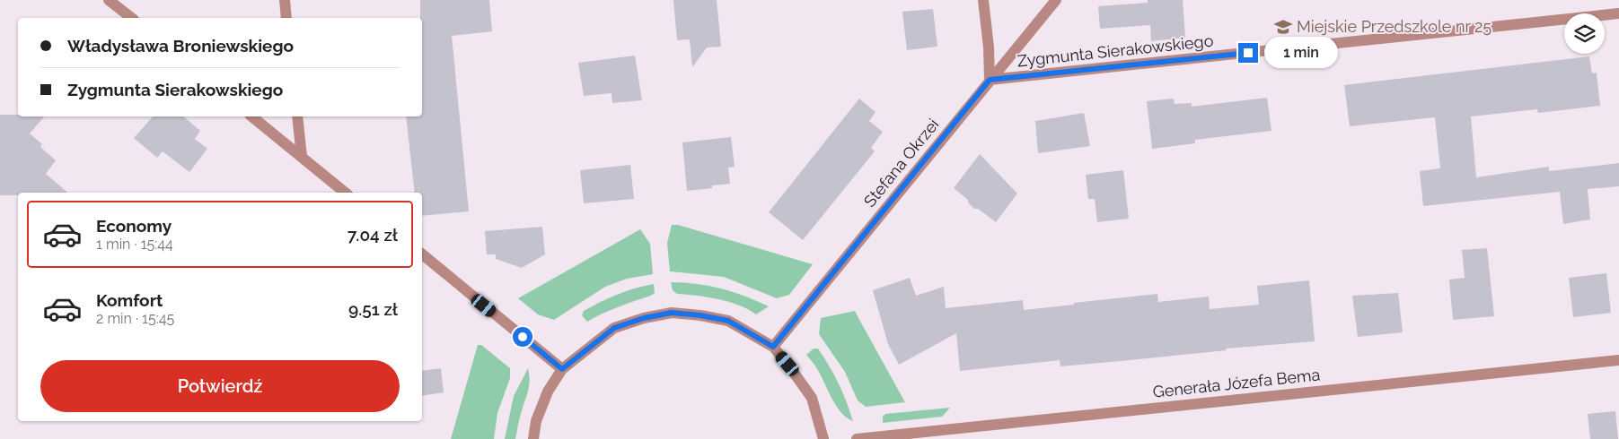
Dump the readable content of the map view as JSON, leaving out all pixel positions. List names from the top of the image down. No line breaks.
{"streets":{"street":["Zygmunta Sierakowskiego","Stefana Okrzei","Generała Józefa Bema"]},"crossings":[["Zygmunta Sierakowskiego","Stefana Okrzei"]],"places":{"school or university":["Miejskie Przedszkole nr 25"]},"page":{"banner":["Władysława Broniewskiego","Zygmunta Sierakowskiego"],"bubble":"1 min","list":[{"name":"Economy","note":"1 min · 15:44","value":"7.04 zł"},{"name":"Komfort","note":"2 min · 15:45","value":"9.51 zł"}],"buttons":"Potwierdź"}}
